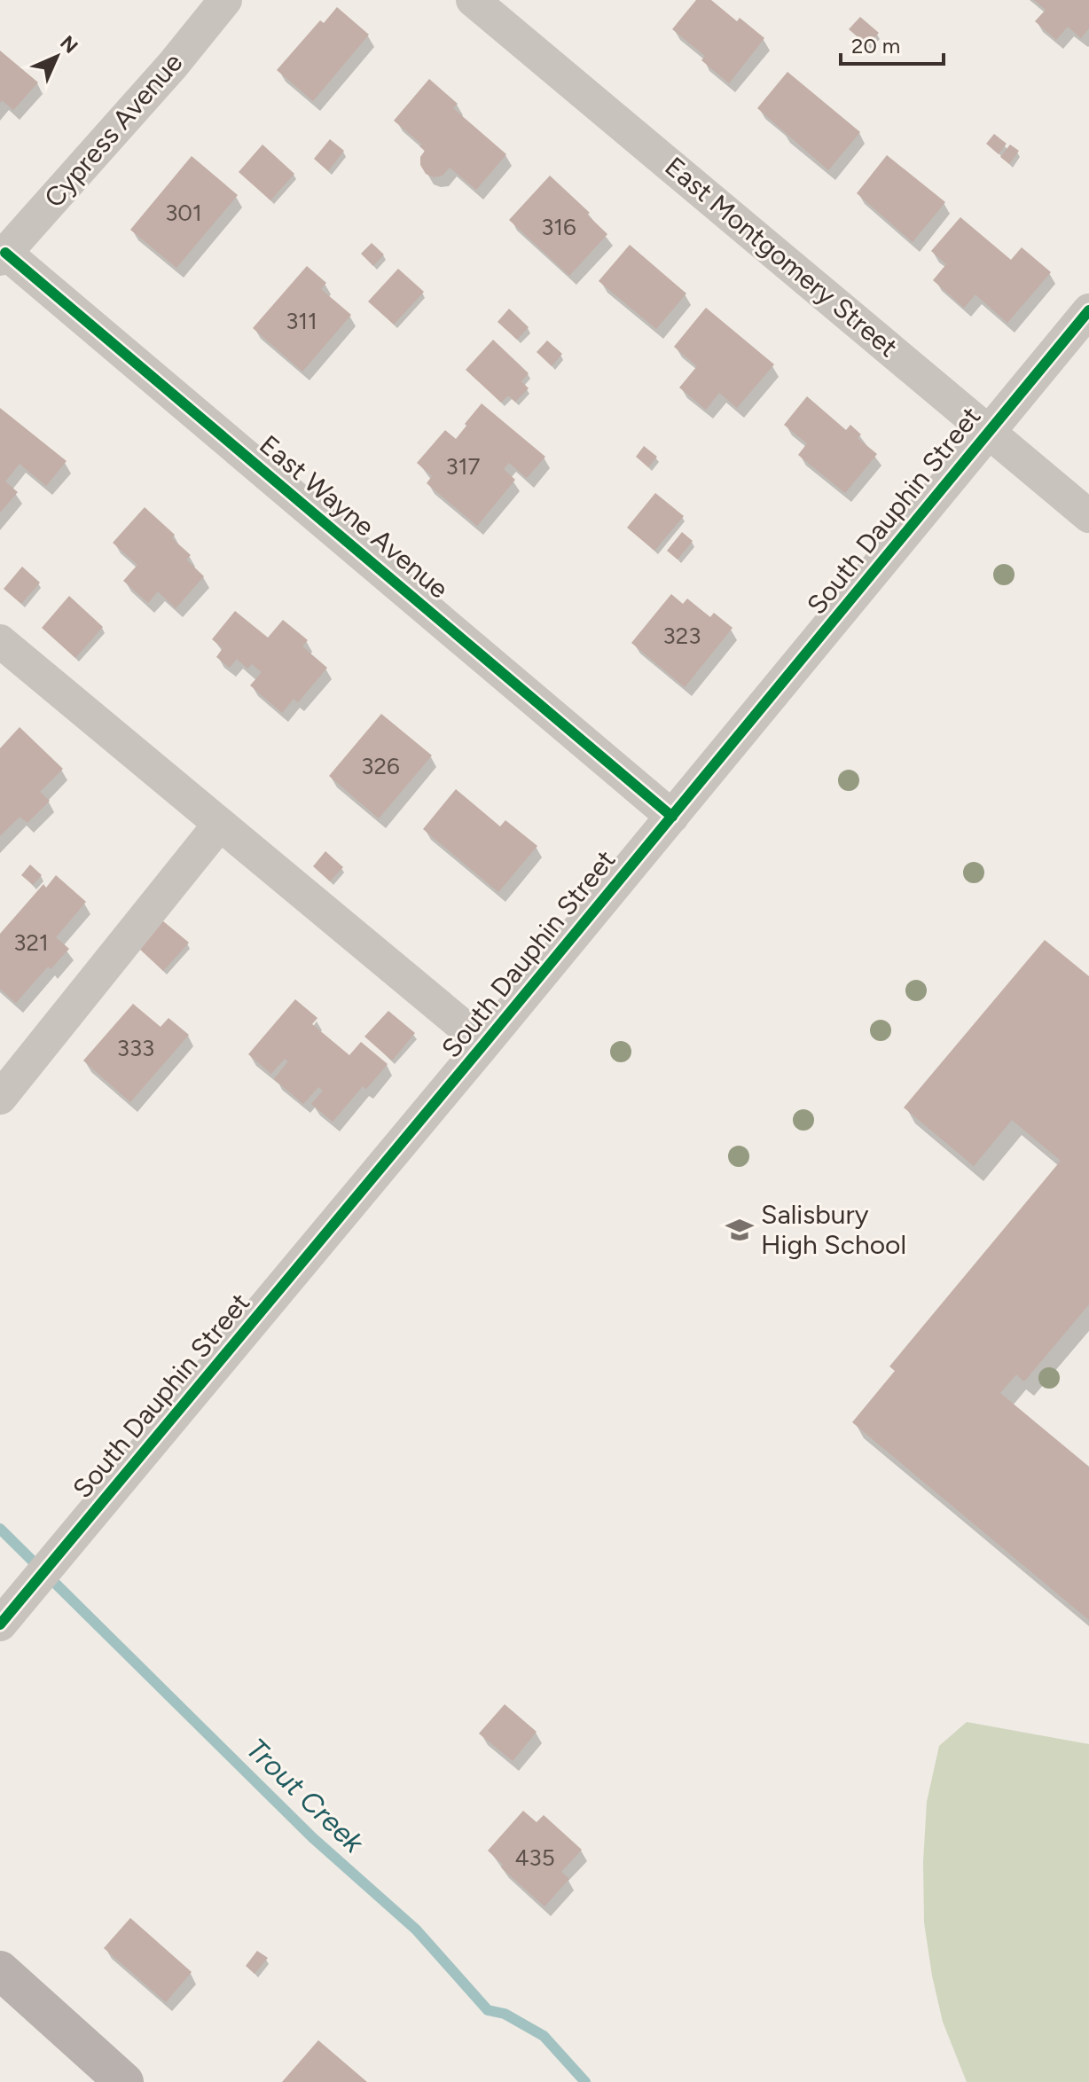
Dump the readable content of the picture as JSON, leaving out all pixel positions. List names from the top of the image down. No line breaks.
{"streets":{"street":["Cypress Avenue","East Montgomery Street","South Dauphin Street","East Wayne Avenue"]},"crossings":[["Cypress Avenue","East Wayne Avenue"],["East Montgomery Street","South Dauphin Street"],["South Dauphin Street","East Wayne Avenue"]],"water":["Trout Creek"],"places":{"school or university":["Salisbury High School"]},"house_numbers":["301","316","311","317","323","326","321","333","435"],"scale_bar":"20 m","north":"top right"}
